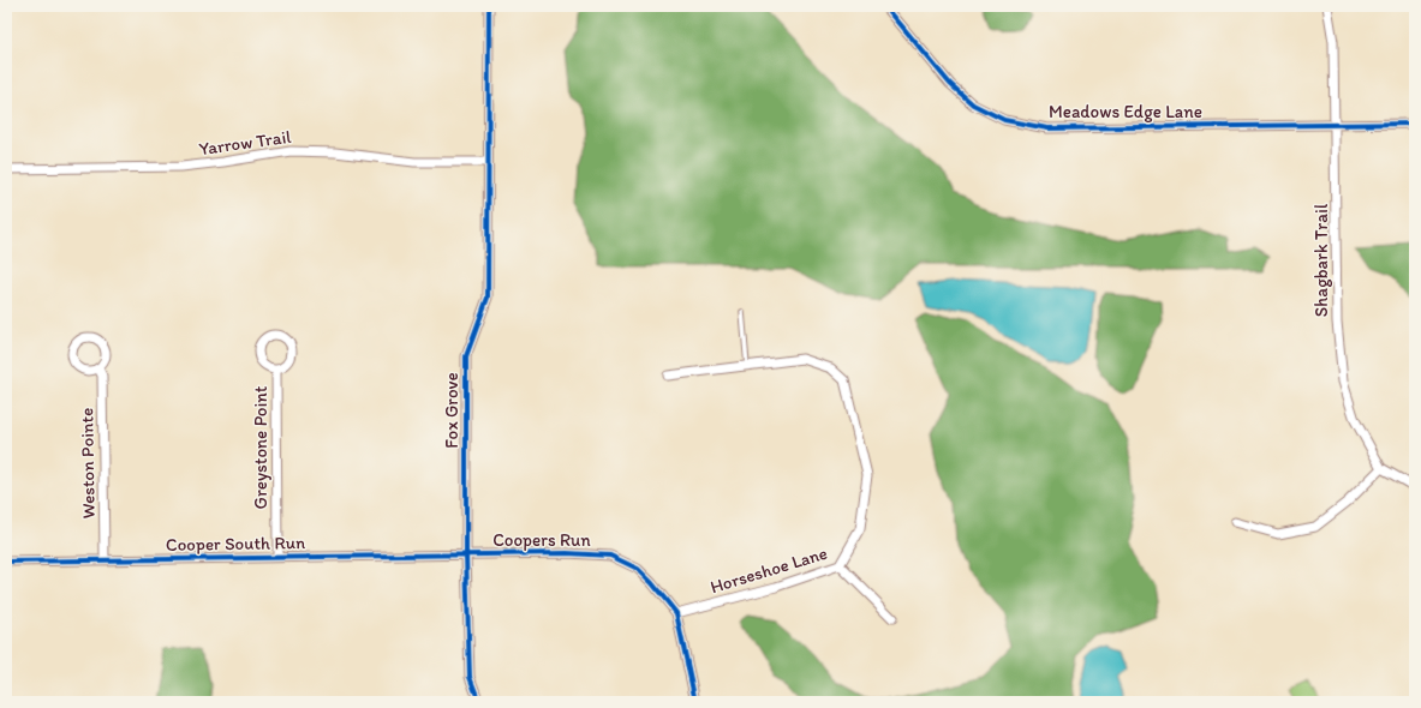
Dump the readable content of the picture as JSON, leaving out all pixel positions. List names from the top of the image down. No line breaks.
{"streets":{"street":["Meadows Edge Lane","Yarrow Trail","Shagbark Trail","Fox Grove","Greystone Point","Weston Pointe","Coopers Run","Cooper South Run","Horseshoe Lane"]},"crossings":[["Meadows Edge Lane","Shagbark Trail"],["Yarrow Trail","Fox Grove"],["Fox Grove","Coopers Run"],["Fox Grove","Cooper South Run"],["Greystone Point","Cooper South Run"],["Weston Pointe","Cooper South Run"],["Coopers Run","Cooper South Run"],["Coopers Run","Horseshoe Lane"]]}
